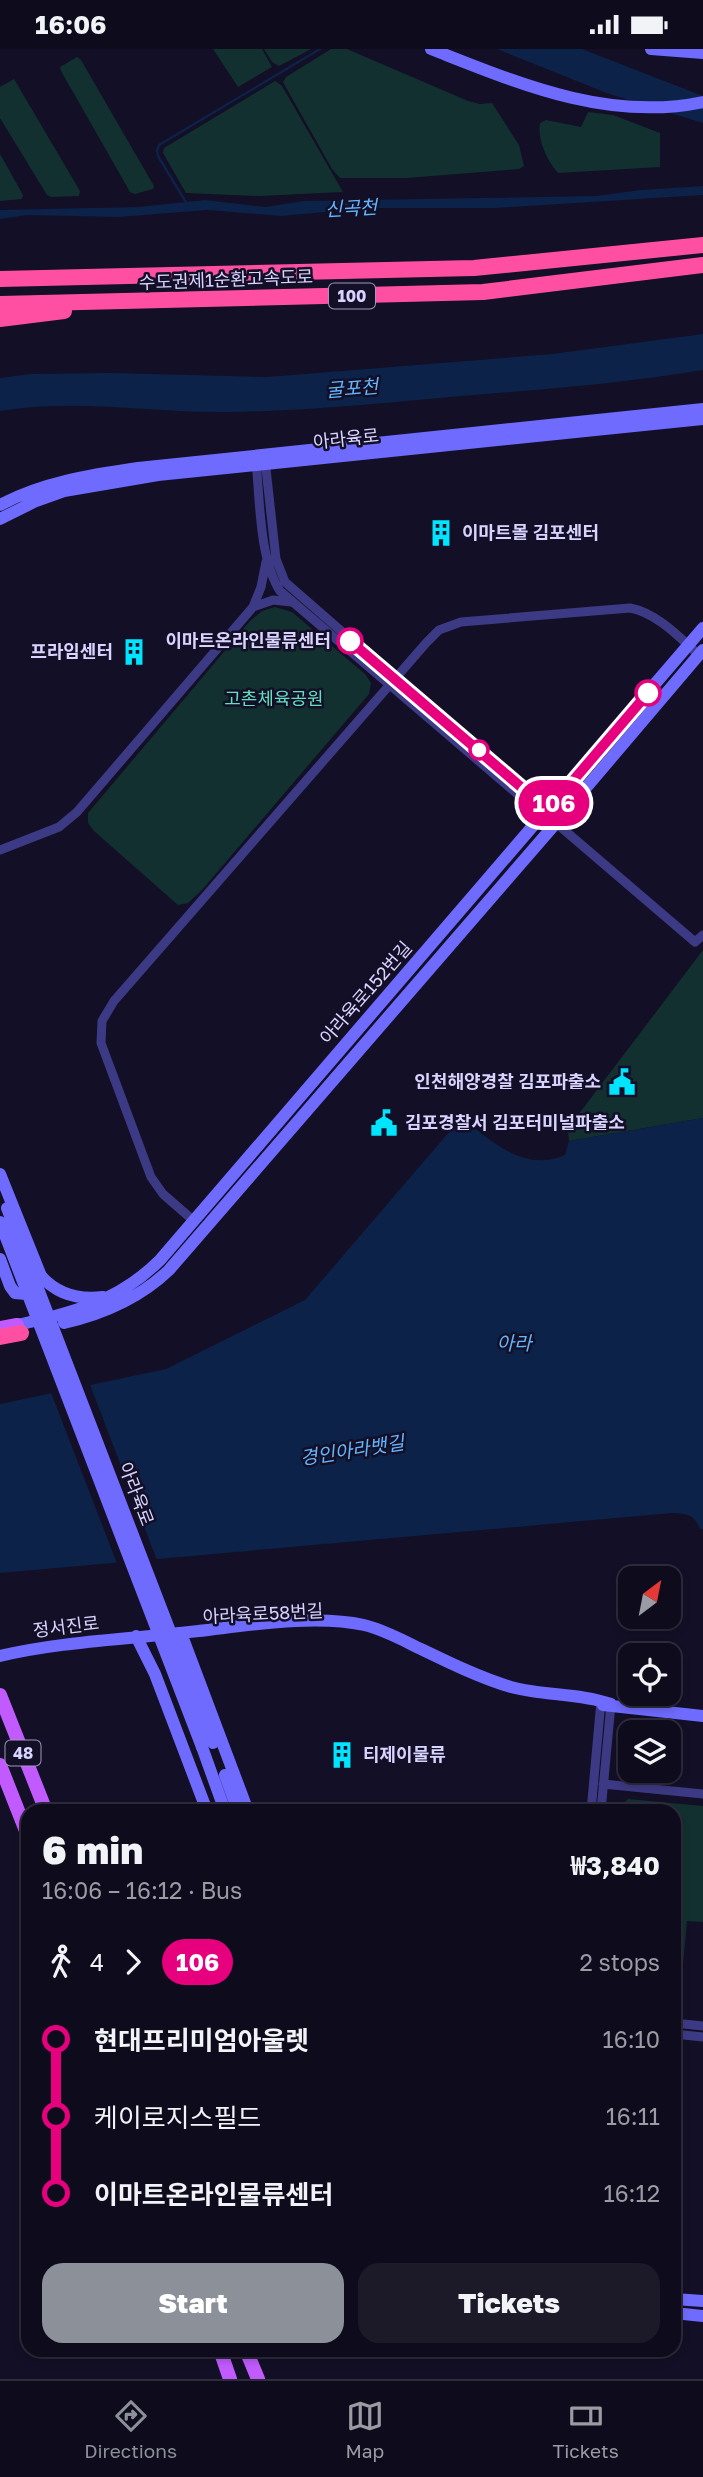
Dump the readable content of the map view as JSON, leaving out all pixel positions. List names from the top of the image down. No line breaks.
{"streets":{"highway":["수도권제1순환고속도로","100"],"main road":["48"],"street":["아라육로","아라육로152번길","아라육로58번길","정서진로"]},"crossings":[["아라육로58번길","정서진로"]],"water":["신곡천","굴포천","아라","경인아라뱃길"],"parks":["고촌체육공원"],"places":{"building":["이마트몰 김포센터","프라임센터","티제이물류"],"other":["이마트온라인물류센터"],"public building":["인천해양경찰 김포파출소","김포경찰서 김포터미널파출소"]},"lines":["bus line 106"],"north":"top right","page":{"status":"16:06","on_map":"106","heading":["6 min","16:06 – 16:12 · Bus","₩3,840"],"legs":["4","106","2 stops"],"list":[{"name":"현대프리미엄아울렛","value":"16:10"},{"name":"케이로지스필드","value":"16:11"},{"name":"이마트온라인물류센터","value":"16:12"}],"buttons":["Start","Tickets"],"tabs":["Directions","Map","Tickets"]}}
